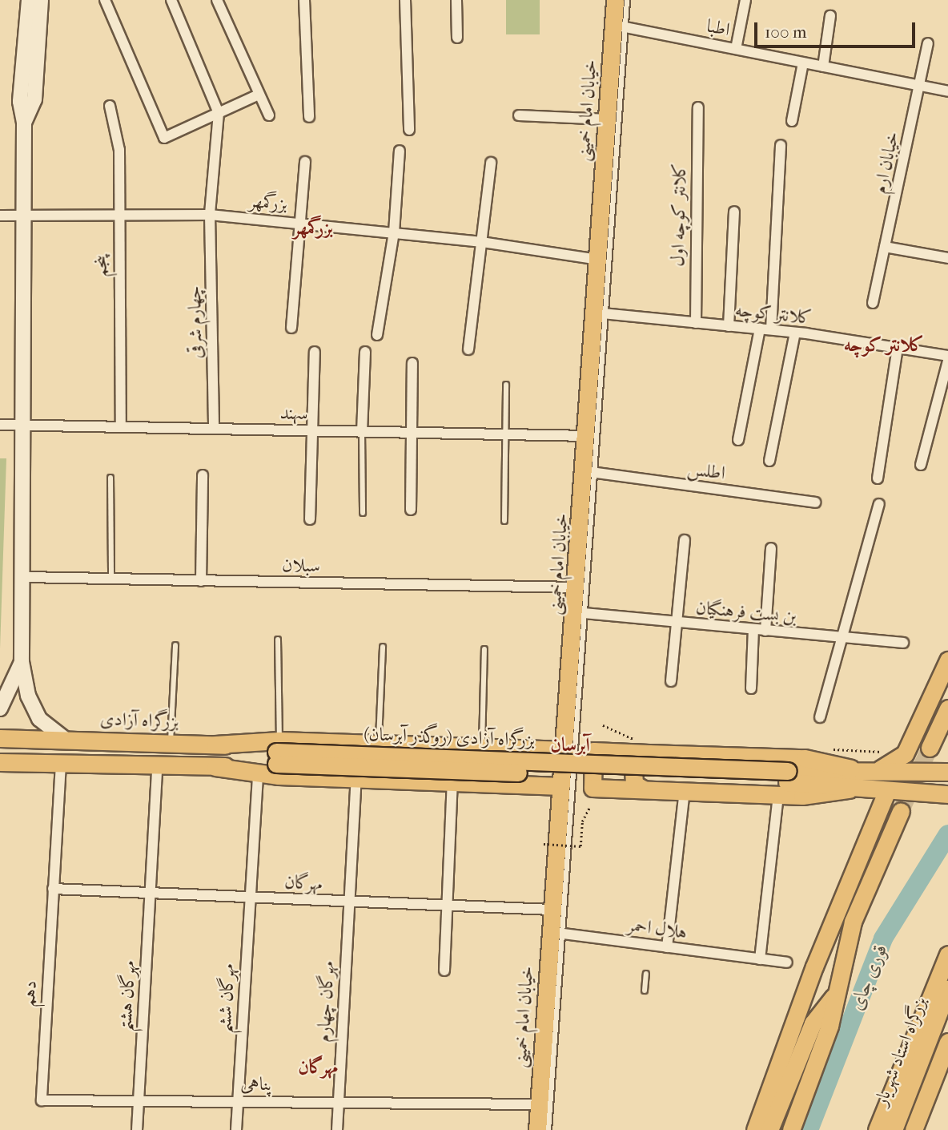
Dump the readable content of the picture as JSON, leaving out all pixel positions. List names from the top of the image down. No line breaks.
{"streets":{"main road":["خیابان امام خمینی","بزرگراه آزادی","بزرگراه آزادی (روگذر آبرسان)","بزرگراه استاد شهریار"],"street":["اطبا","خیابان ارم","بزرگمهر","کلانتر کوچه اول","پنجم","کلانتر کوچه","چهارم شرقی","سهند","اطلس","سبلان","بن بست فرهنگیان","مهرگان","هلال احمر","دهم","مهرگان هشتم","مهرگان ششم","مهرگان چهارم","پناهی"]},"crossings":[["اطبا","خیابان امام خمینی"],["اطبا","خیابان ارم"],["خیابان امام خمینی","بزرگمهر"],["خیابان امام خمینی","کلانتر کوچه"],["خیابان امام خمینی","سهند"],["خیابان امام خمینی","اطلس"],["خیابان امام خمینی","سبلان"],["خیابان امام خمینی","بن بست فرهنگیان"],["خیابان امام خمینی","مهرگان"],["خیابان امام خمینی","هلال احمر"],["خیابان امام خمینی","پناهی"],["بزرگمهر","پنجم"],["بزرگمهر","چهارم شرقی"],["کلانتر کوچه اول","کلانتر کوچه"],["پنجم","سهند"],["چهارم شرقی","سهند"],["بزرگراه آزادی","بزرگراه آزادی (روگذر آبرسان)"],["مهرگان","دهم"],["مهرگان","مهرگان هشتم"],["مهرگان","مهرگان ششم"],["مهرگان","مهرگان چهارم"],["دهم","پناهی"],["مهرگان هشتم","پناهی"],["مهرگان ششم","پناهی"],["مهرگان چهارم","پناهی"]],"districts":["بزرگمهر","کلانتر کوچه","آبرسان","مهرگان"],"water":["قوری چای"],"scale_bar":"100 m"}
